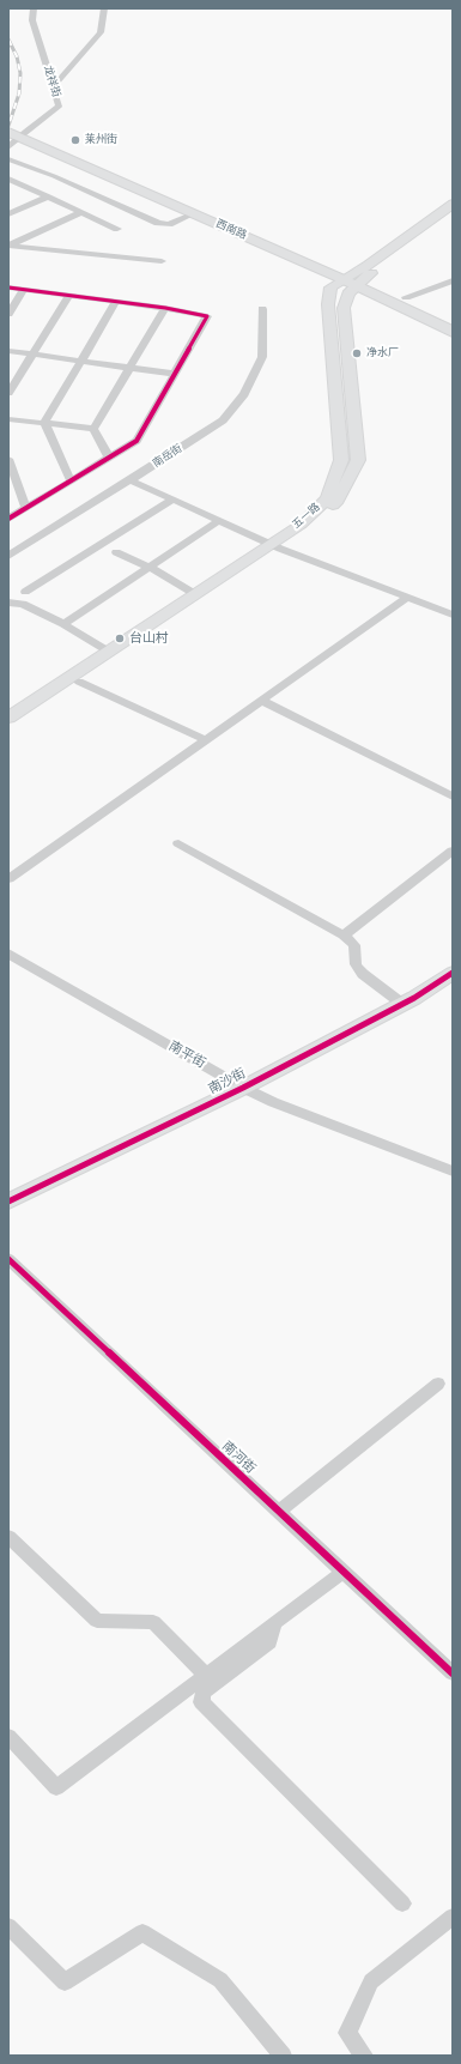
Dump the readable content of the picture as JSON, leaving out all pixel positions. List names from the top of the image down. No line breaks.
{"streets":{"main road":["西南路","五一路","南沙街"],"street":["龙祥街","南岳街","南平街","南河街"]},"crossings":[["龙祥街","西南路"],["西南路","五一路"],["南平街","南沙街"]],"places":["莱州街","净水厂","台山村"]}
